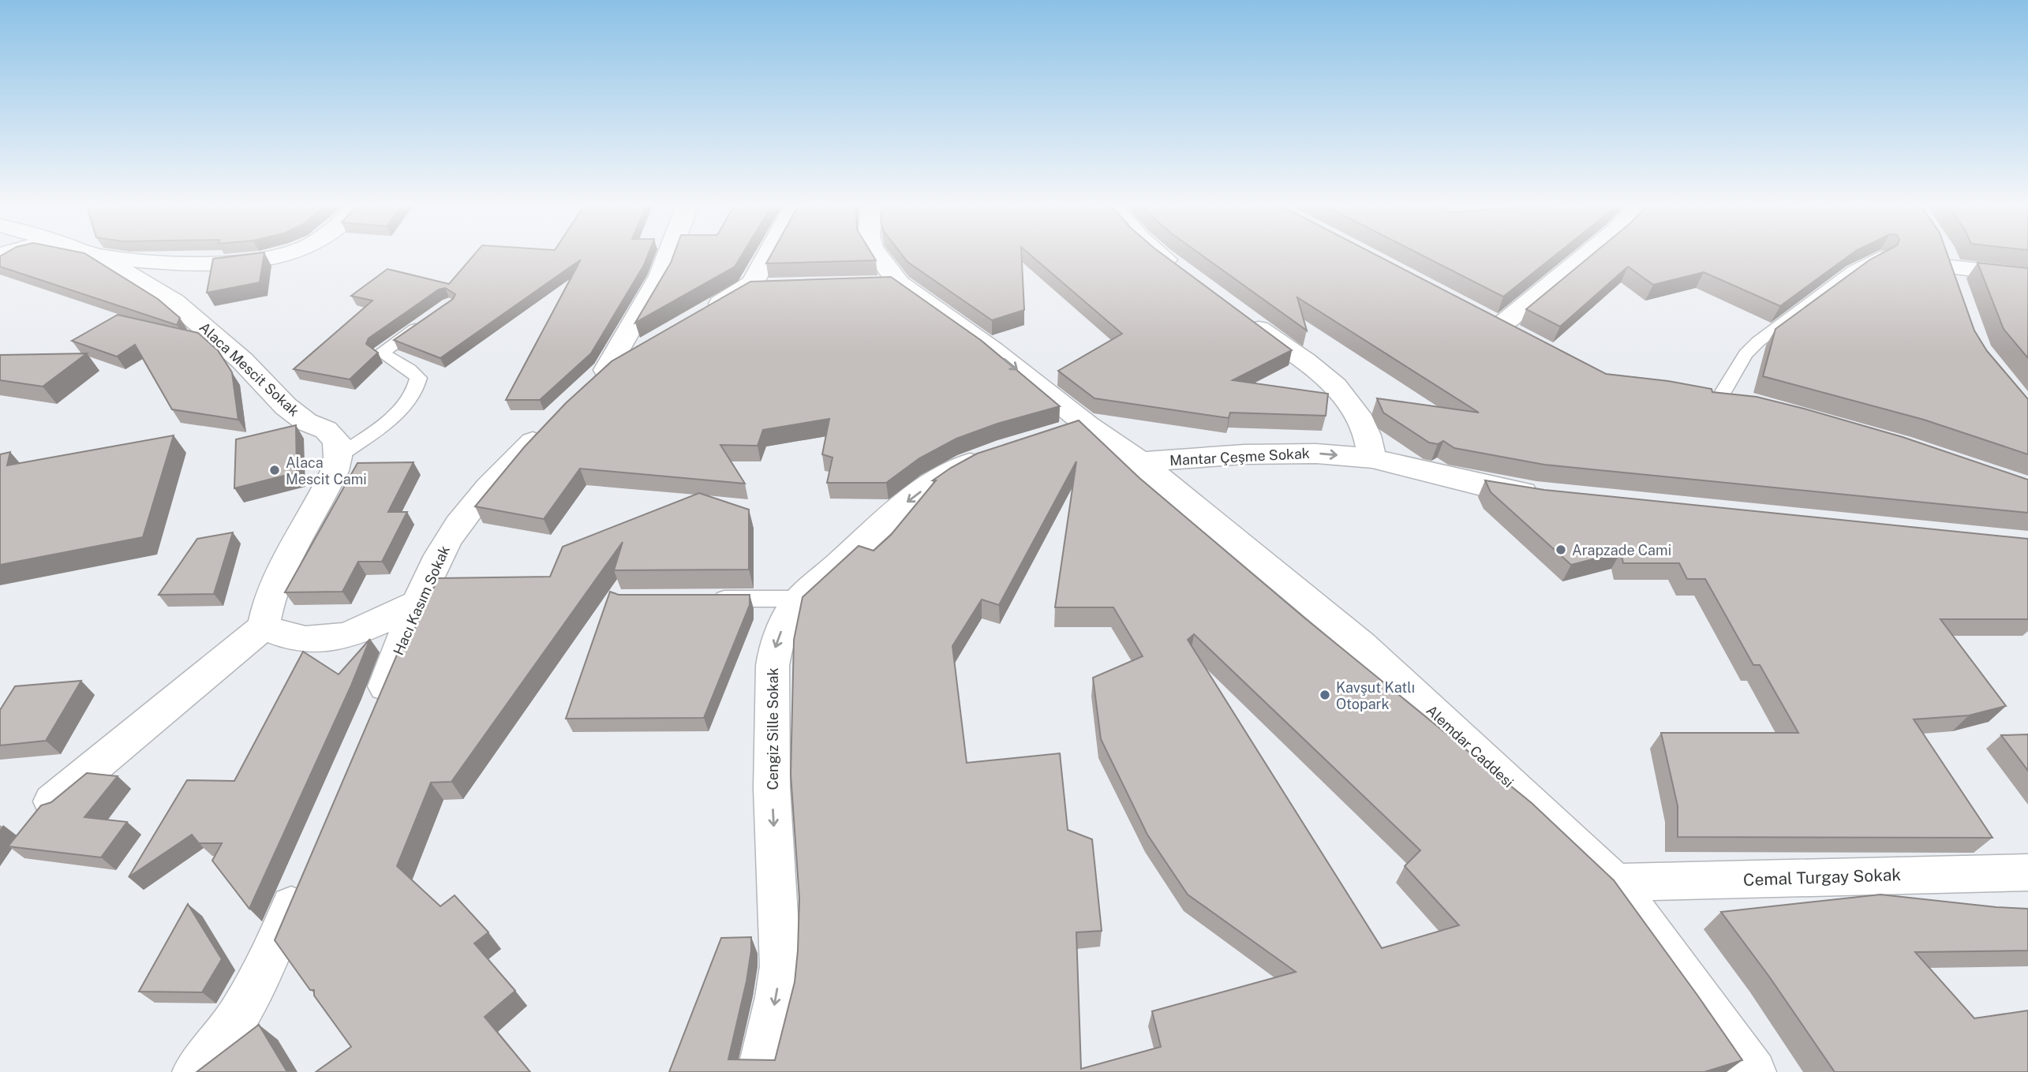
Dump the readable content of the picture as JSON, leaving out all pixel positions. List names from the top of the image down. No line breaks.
{"streets":{"street":["Alaca Mescit Sokak","Mantar Çeşme Sokak","Hacı Kasım Sokak","Cengiz Sille Sokak","Alemdar Caddesi","Cemal Turgay Sokak"]},"crossings":[["Mantar Çeşme Sokak","Alemdar Caddesi"],["Alemdar Caddesi","Cemal Turgay Sokak"]],"one_way":["Mantar Çeşme Sokak","Cengiz Sille Sokak"],"places":["Alaca Mescit Cami","Arapzade Cami","Kavşut Katlı Otopark"]}
